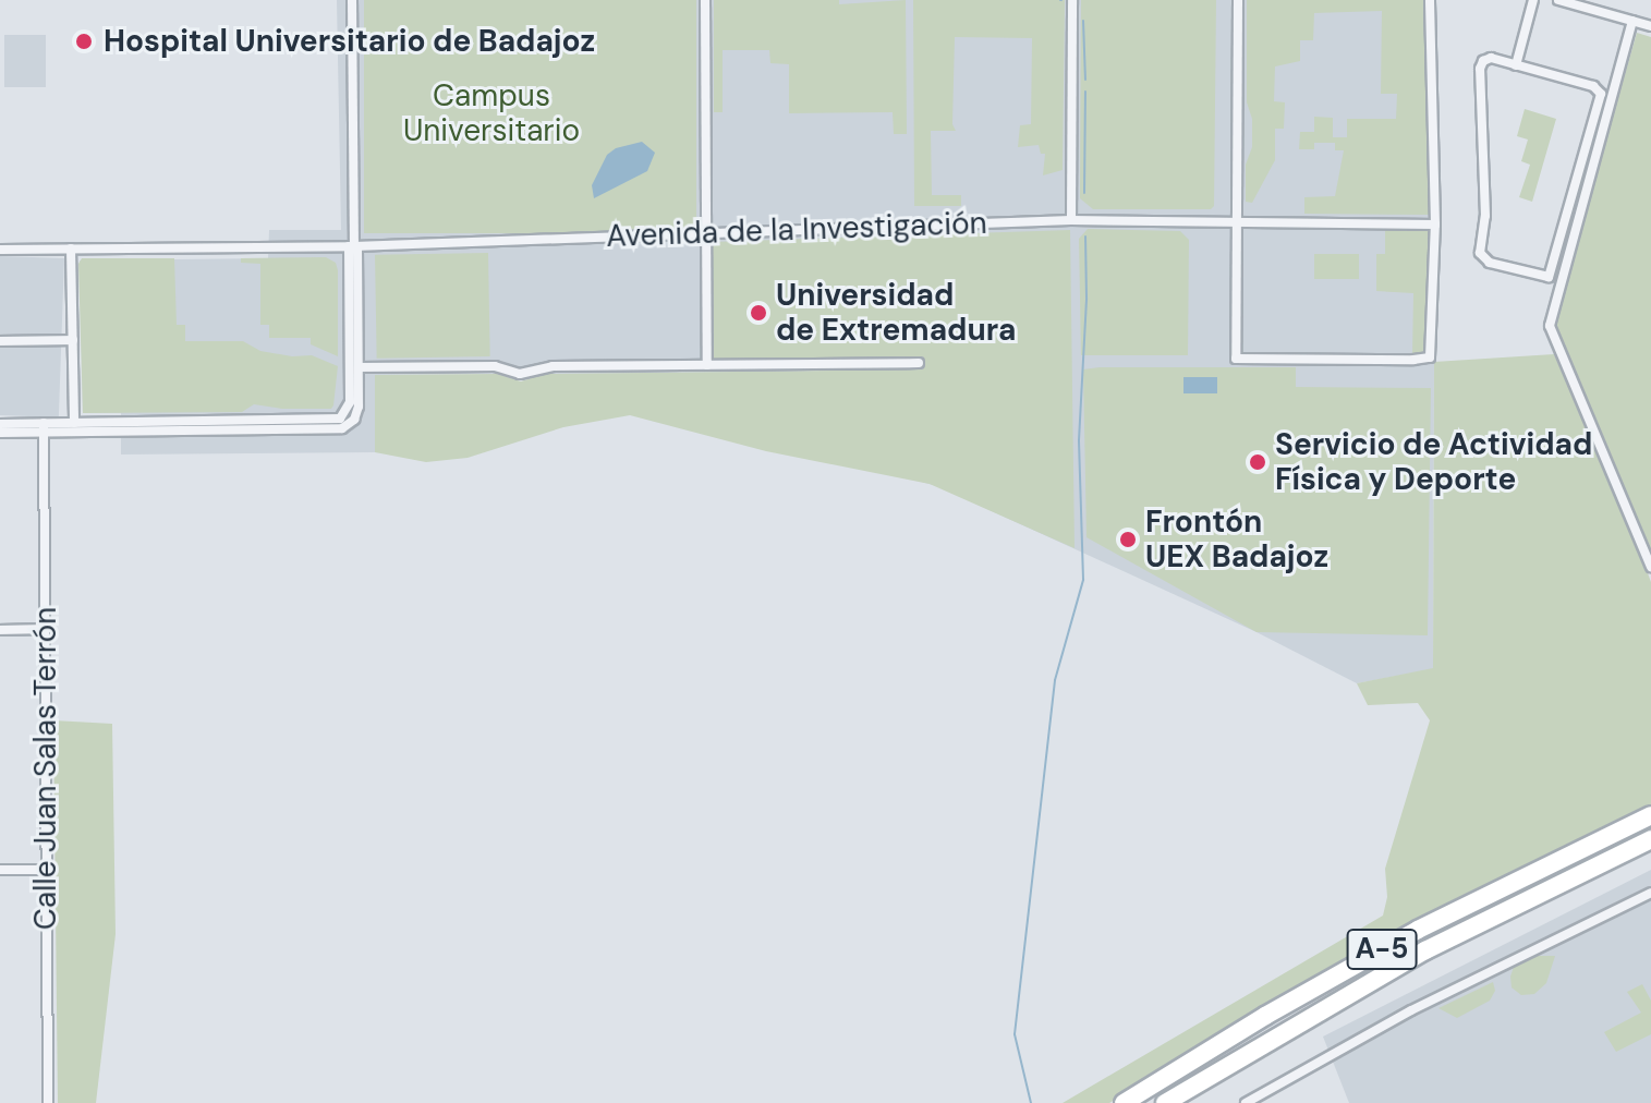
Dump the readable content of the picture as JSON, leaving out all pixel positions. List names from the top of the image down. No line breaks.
{"streets":{"highway":["A-5"],"street":["Avenida de la Investigación","Calle Juan Salas Terrón"]},"parks":["Campus Universitario"],"places":["Hospital Universitario de Badajoz","Universidad de Extremadura","Servicio de Actividad Física y Deporte","Frontón UEX Badajoz"]}
